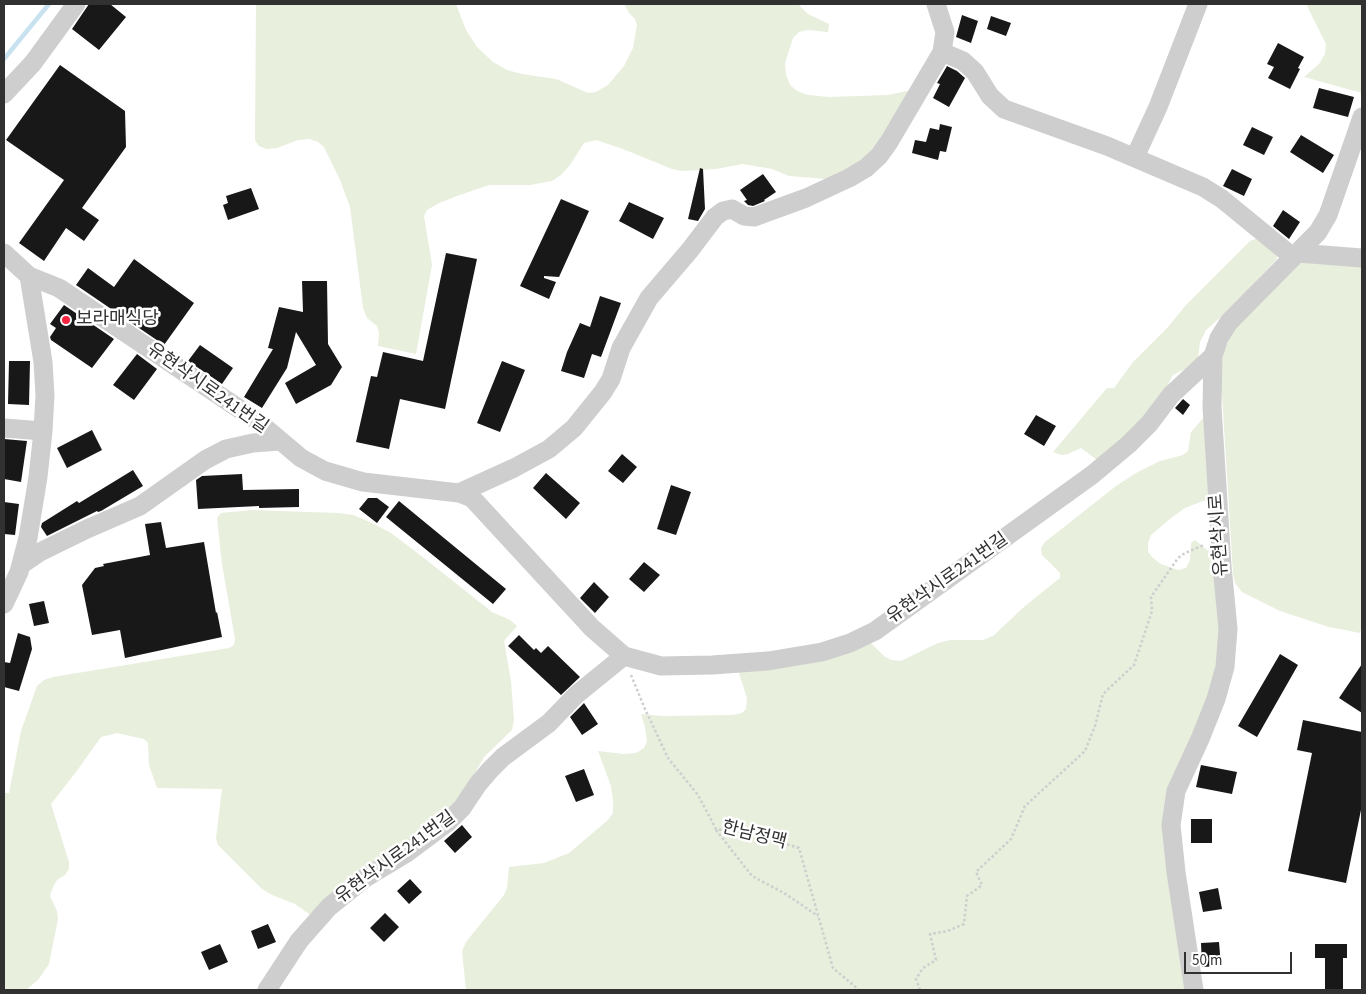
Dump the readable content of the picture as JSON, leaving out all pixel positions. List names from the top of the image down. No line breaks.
{"streets":{"street":["유현삭시로241번길","유현삭시로"],"path":["한남정맥"]},"crossings":[["유현삭시로241번길","유현삭시로"],["유현삭시로241번길","한남정맥"]],"places":["보라매식당"],"scale_bar":"50 m"}
